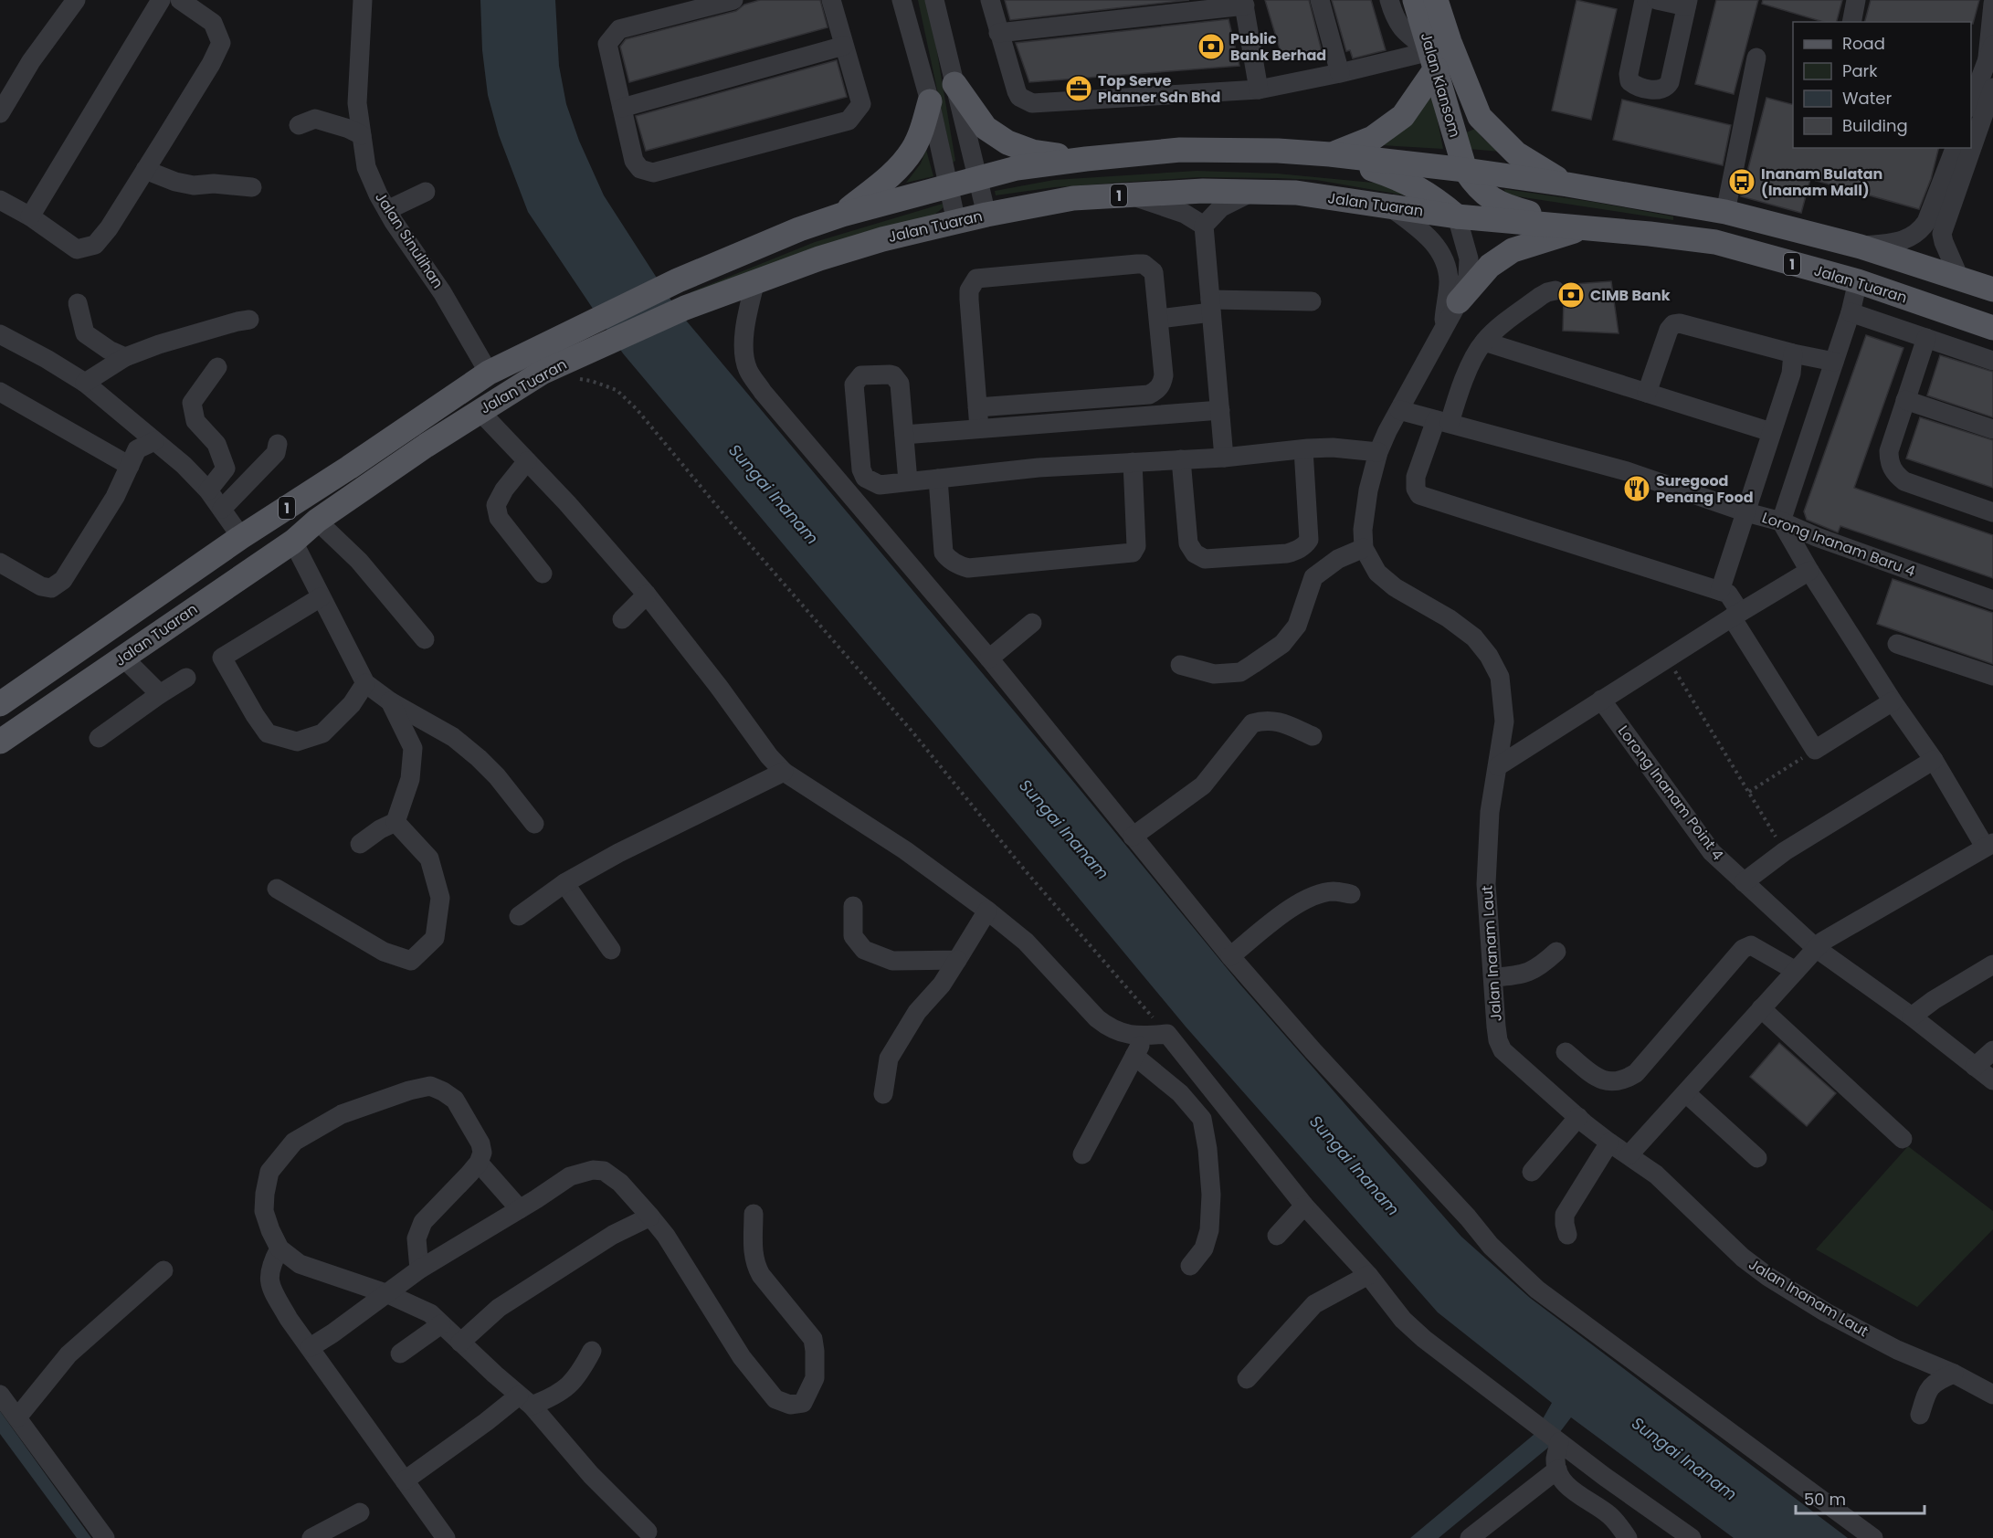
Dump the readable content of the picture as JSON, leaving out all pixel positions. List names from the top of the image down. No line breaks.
{"streets":{"main road":["Jalan Kiansom","1","Jalan Tuaran"],"street":["Jalan Sinulihan","Lorong Inanam Baru 4","Lorong Inanam Point 4","Jalan Inanam Laut"]},"crossings":[["Jalan Kiansom","Jalan Tuaran"],["Jalan Tuaran","Jalan Sinulihan"],["Jalan Tuaran","Jalan Inanam Laut"],["Lorong Inanam Baru 4","Jalan Inanam Laut"]],"water":["Sungai Inanam"],"places":{"bank":["Public Bank Berhad","CIMB Bank"],"office":["Top Serve Planner Sdn Bhd"],"bus stop":["Inanam Bulatan (Inanam Mall)"],"restaurant":["Suregood Penang Food"]},"legend":["Road","Park","Water","Building"],"scale_bar":"50 m"}
